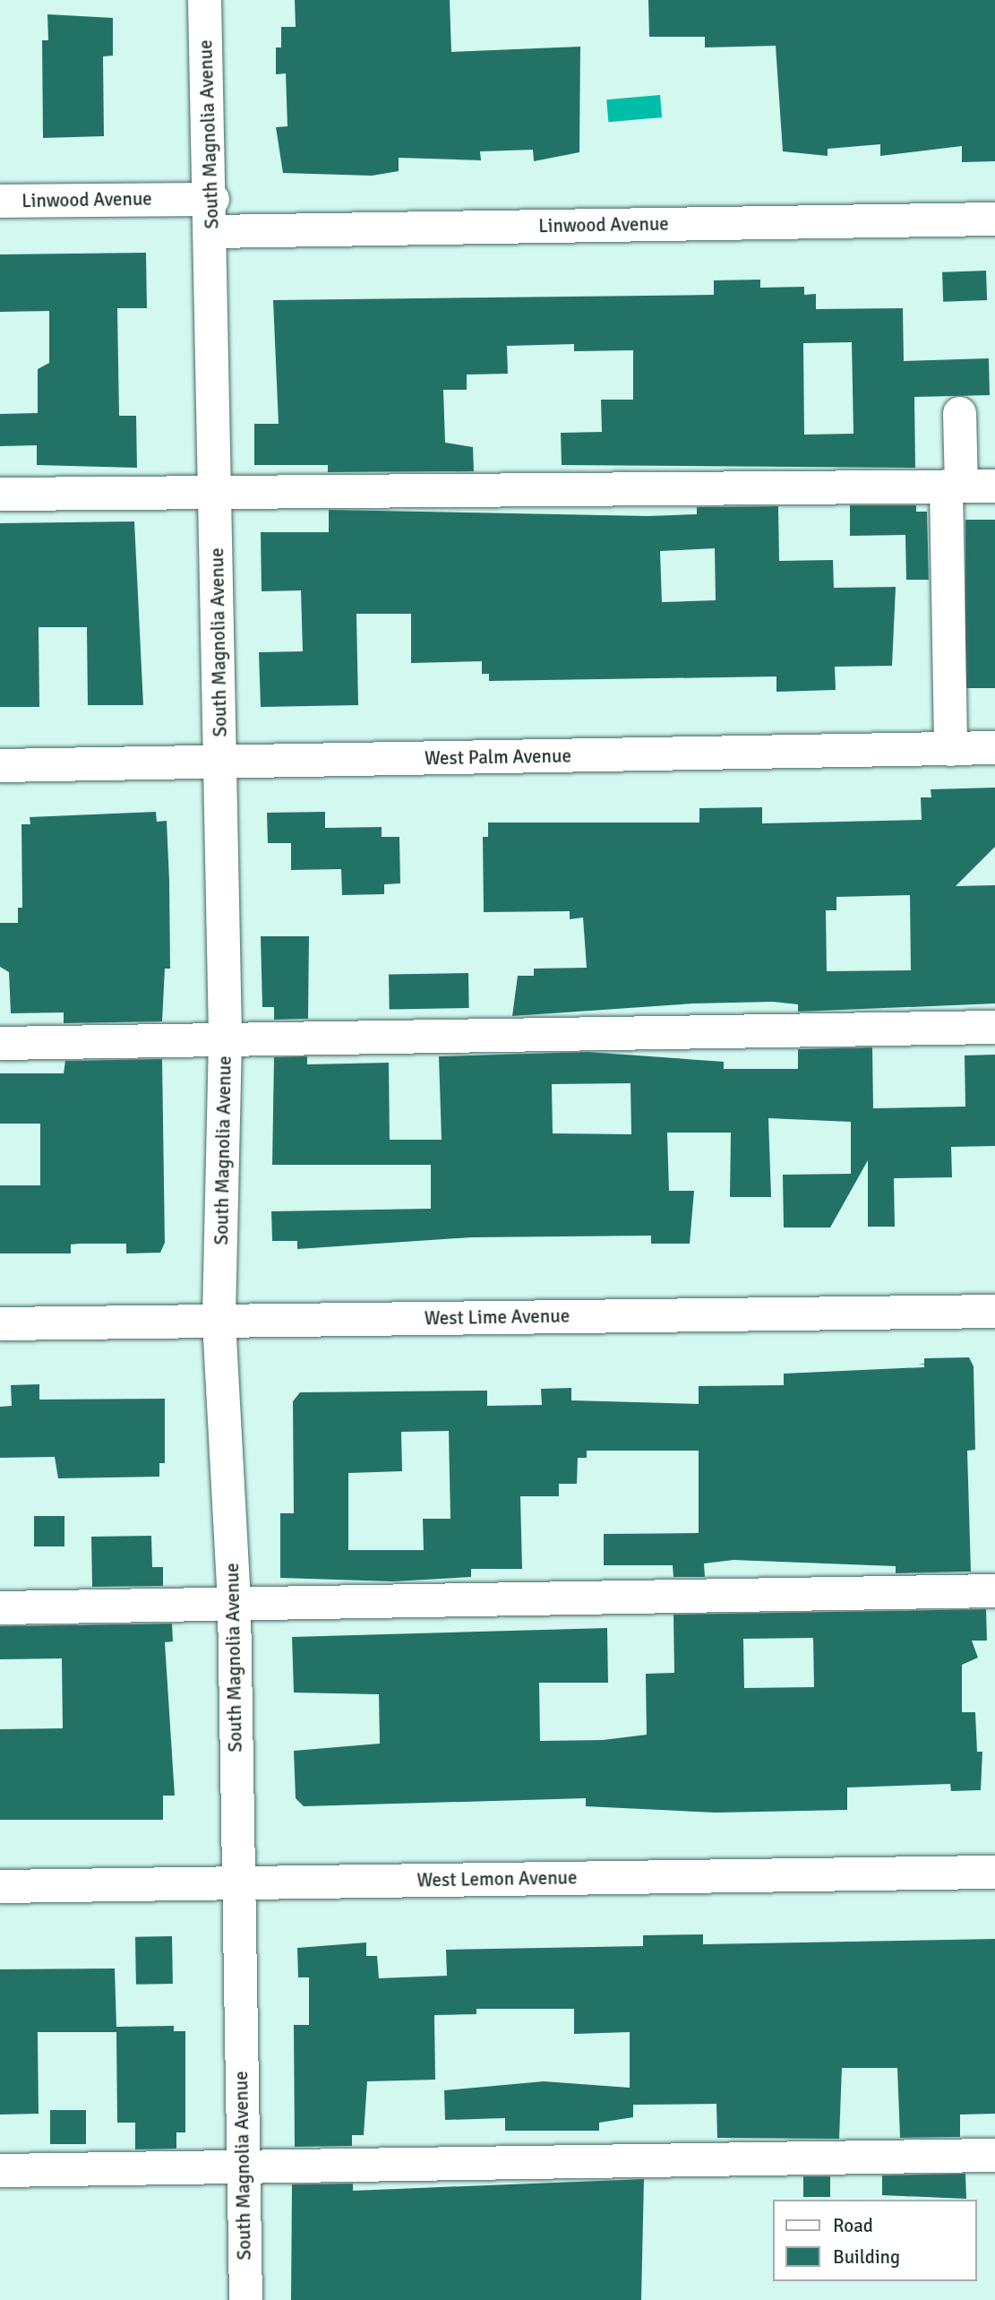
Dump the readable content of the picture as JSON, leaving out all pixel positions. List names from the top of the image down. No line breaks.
{"streets":{"street":["South Magnolia Avenue","Linwood Avenue","West Palm Avenue","West Lime Avenue","West Lemon Avenue"]},"crossings":[["South Magnolia Avenue","Linwood Avenue"],["South Magnolia Avenue","West Palm Avenue"],["South Magnolia Avenue","West Lime Avenue"],["South Magnolia Avenue","West Lemon Avenue"]],"legend":["Road","Building"]}
